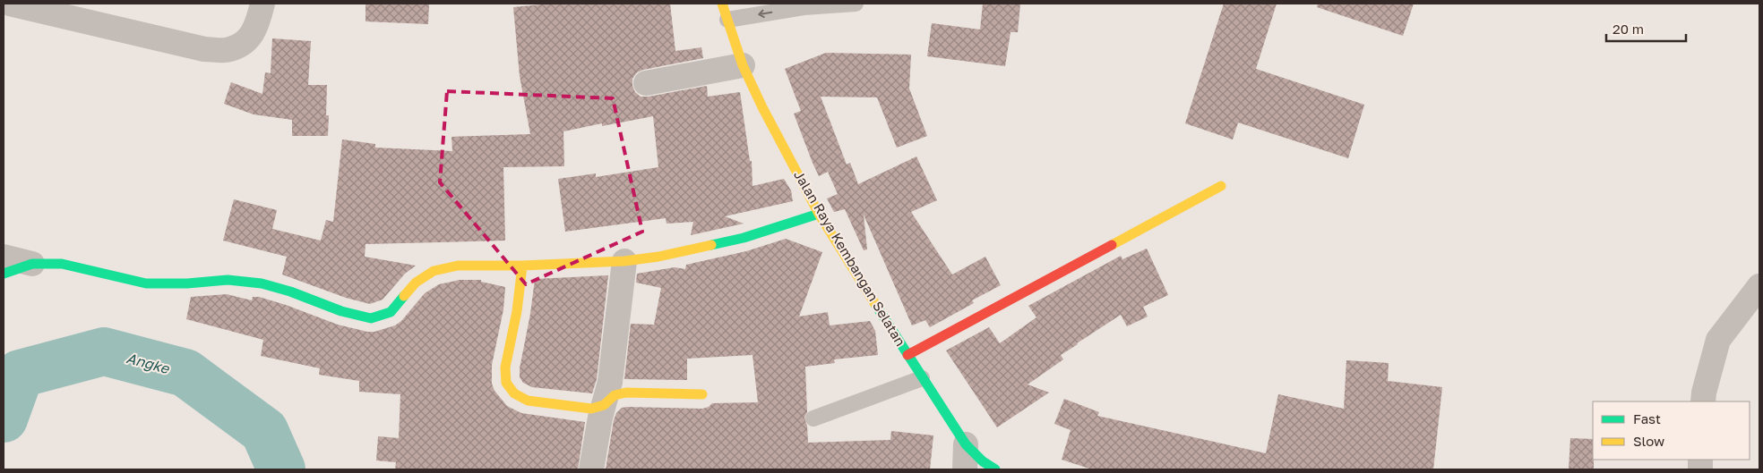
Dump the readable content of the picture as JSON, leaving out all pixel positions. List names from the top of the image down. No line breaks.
{"streets":{"street":["Jalan Raya Kembangan Selatan"]},"water":["Angke"],"legend":["Fast","Slow"],"scale_bar":"20 m"}
